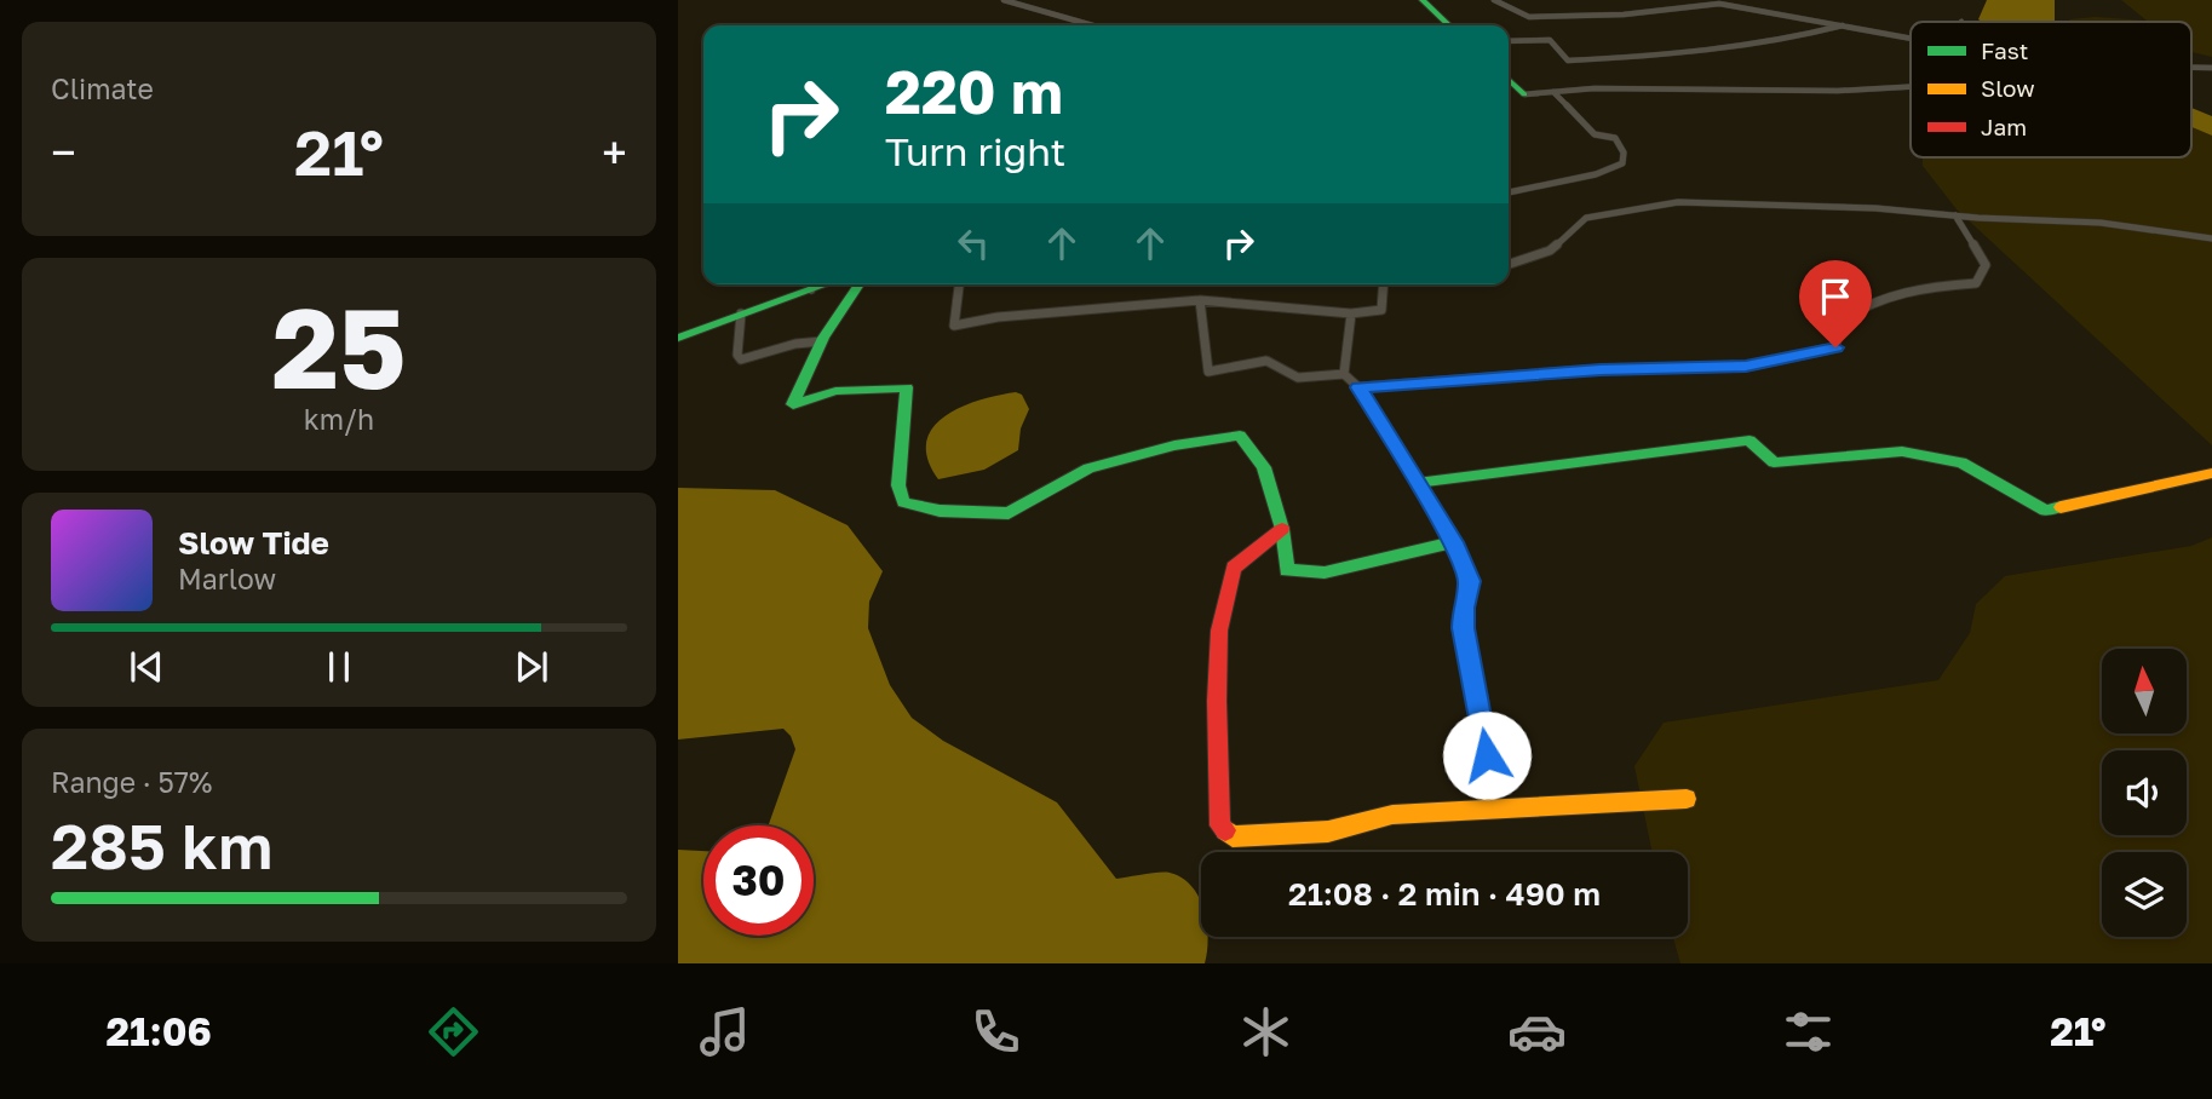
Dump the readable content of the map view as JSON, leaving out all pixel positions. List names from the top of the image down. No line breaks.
{"legend":["Fast","Slow","Jam"],"north":"top","page":{"tile":["Climate",["25","km/h"],["Range · 57%","285 km"]],"turn":["220 m","Turn right"],"heat":["−","21°","+"],"song":["Slow Tide","Marlow"],"limit":"30","trip":"21:08 · 2 min · 490 m","tabs":["21:06","21°"]}}
